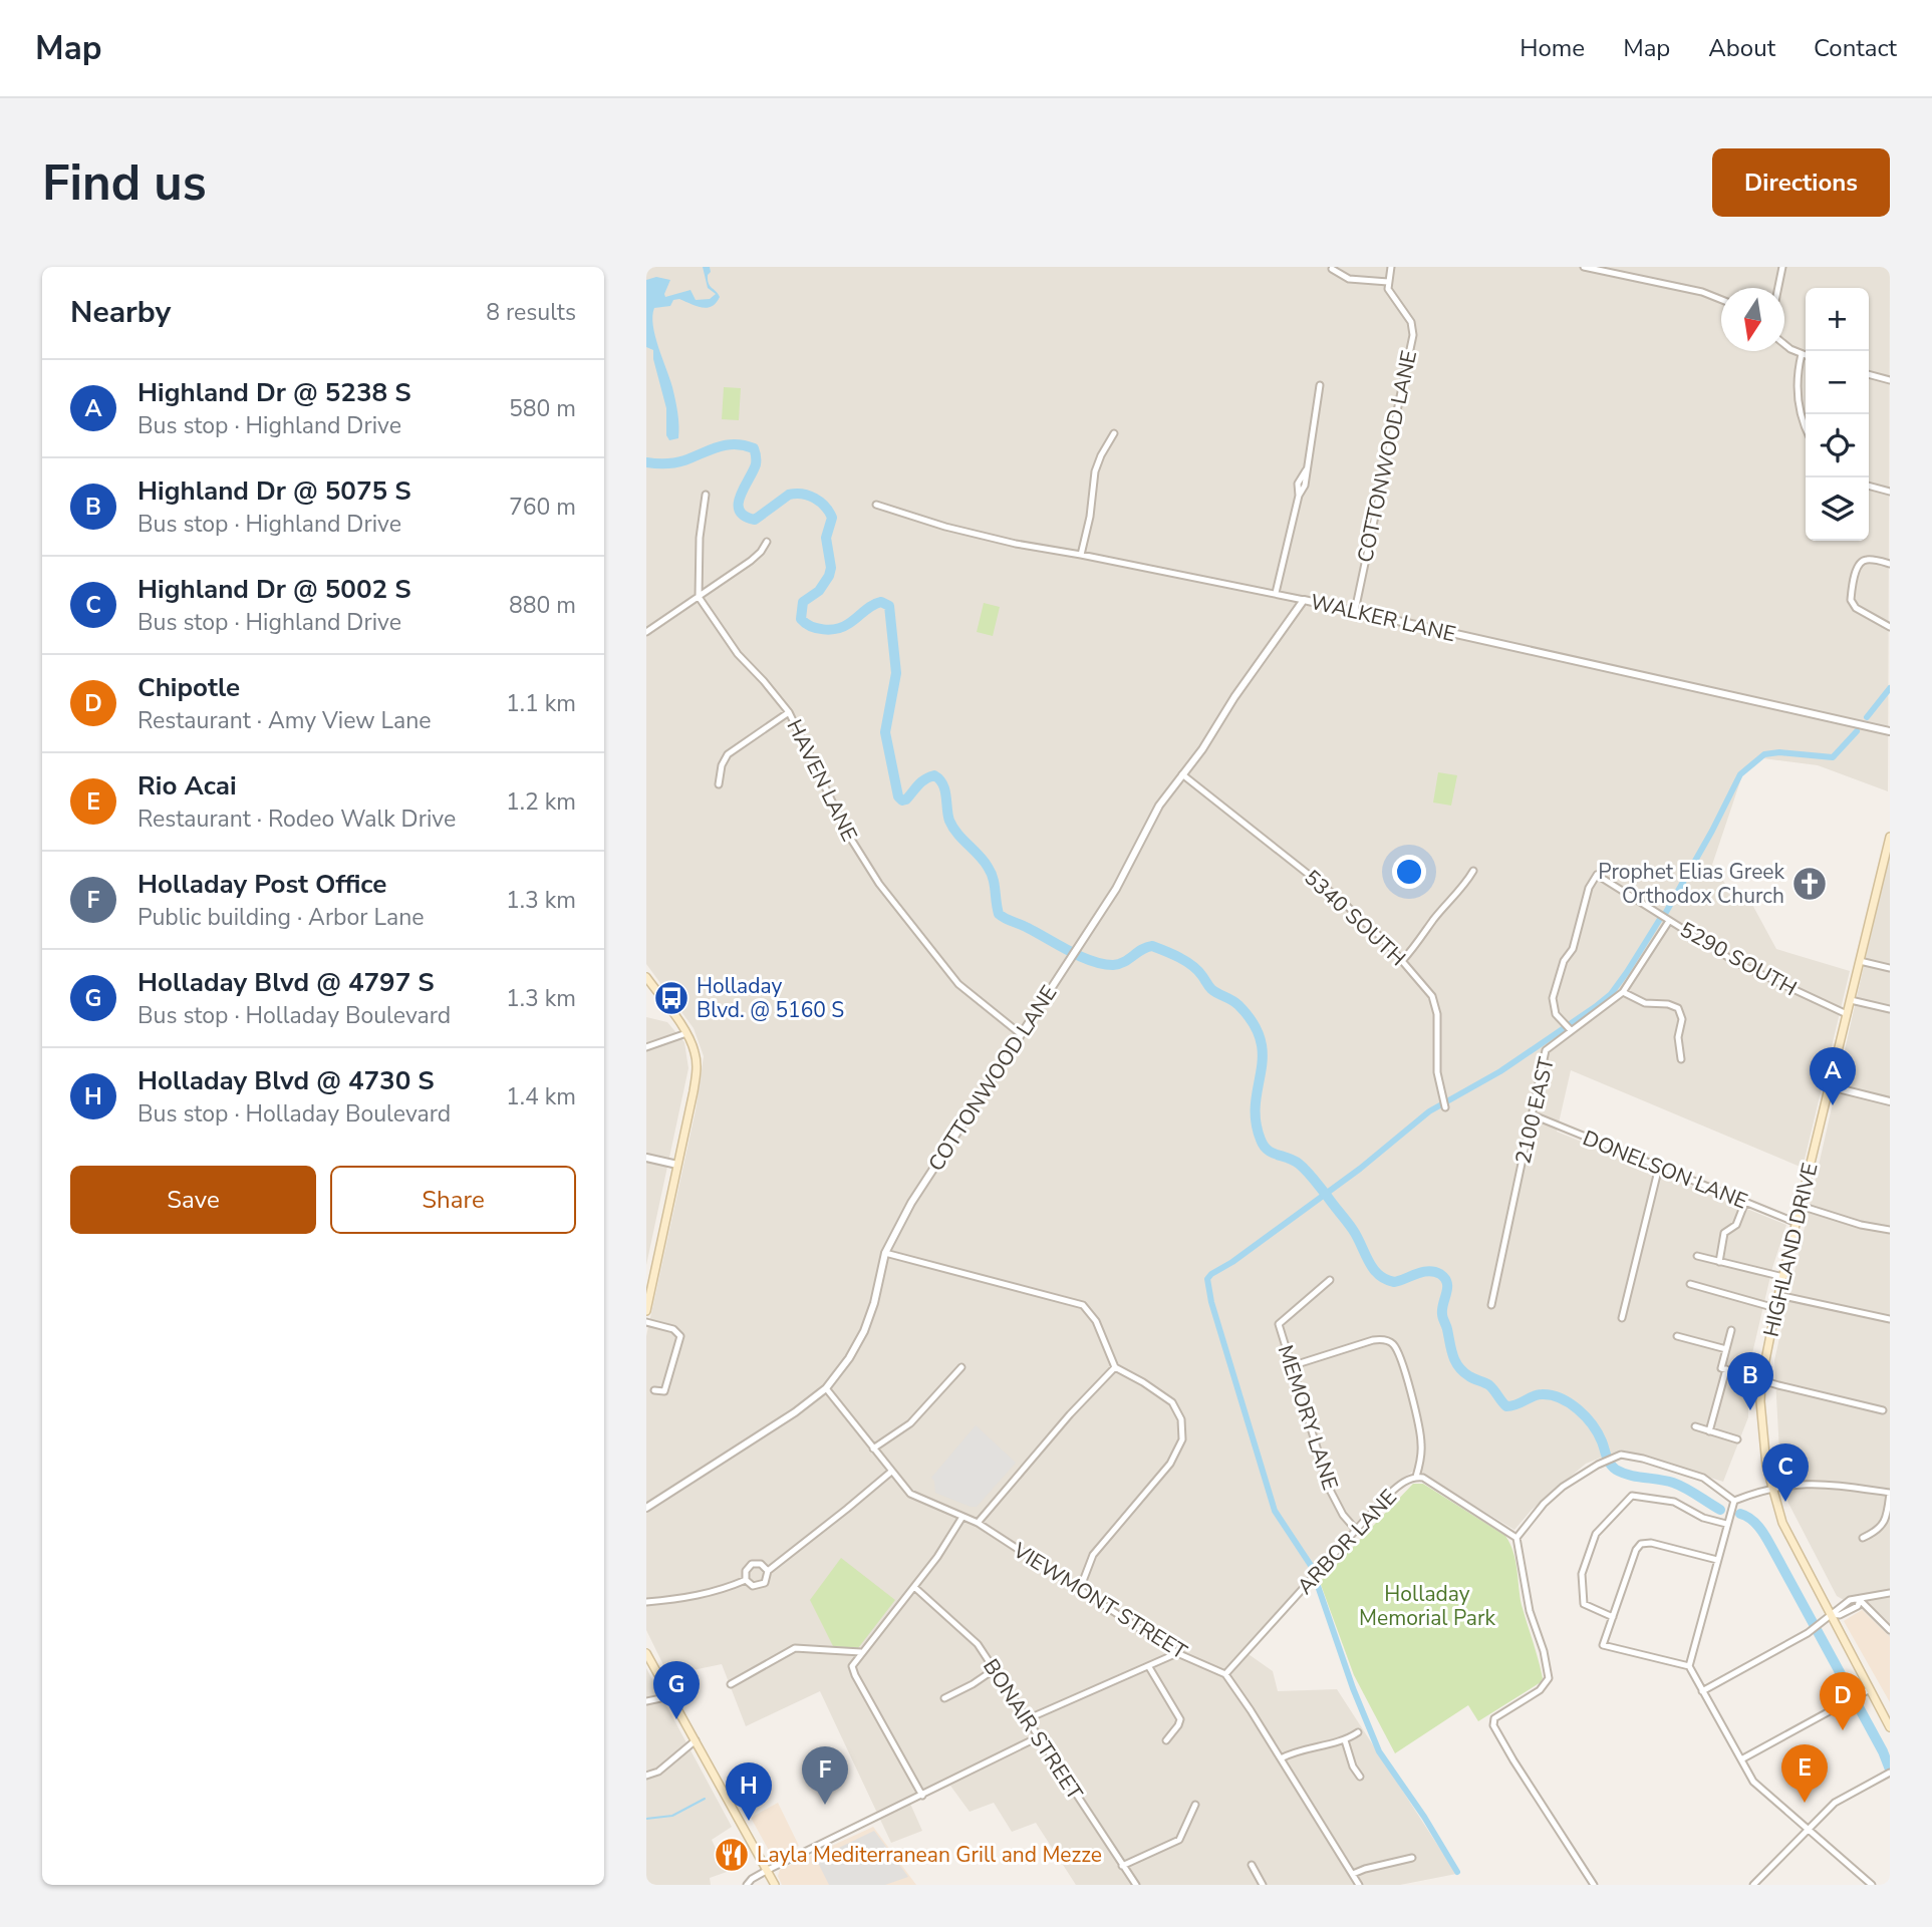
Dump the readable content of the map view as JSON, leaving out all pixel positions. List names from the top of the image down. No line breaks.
{"streets":{"main road":["HIGHLAND DRIVE"],"street":["COTTONWOOD LANE","WALKER LANE","HAVEN LANE","5340 SOUTH","5290 SOUTH","2100 EAST","DONELSON LANE","MEMORY LANE","ARBOR LANE","VIEWMONT STREET","BONAIR STREET"]},"crossings":[["COTTONWOOD LANE","WALKER LANE"],["COTTONWOOD LANE","HAVEN LANE"],["COTTONWOOD LANE","5340 SOUTH"],["COTTONWOOD LANE","VIEWMONT STREET"],["5290 SOUTH","2100 EAST"],["5290 SOUTH","HIGHLAND DRIVE"],["2100 EAST","DONELSON LANE"],["DONELSON LANE","HIGHLAND DRIVE"],["MEMORY LANE","ARBOR LANE"],["ARBOR LANE","VIEWMONT STREET"]],"parks":["Holladay Memorial Park"],"places":{"church":["Prophet Elias Greek Orthodox Church"],"bus stop":["Holladay Blvd. @ 5160 S"],"restaurant":["Layla Mediterranean Grill and Mezze"]},"north":"bottom","page":{"header":"Map","nav":["Home","Map","About","Contact"],"buttons":["Directions",["Save","Share"]],"title":"Find us","heading":["Nearby","8 results"],"map_buttons":["+","−"],"list":[{"mark":"A","name":"Highland Dr @ 5238 S","note":"Bus stop · Highland Drive","value":"580 m"},{"mark":"B","name":"Highland Dr @ 5075 S","note":"Bus stop · Highland Drive","value":"760 m"},{"mark":"C","name":"Highland Dr @ 5002 S","note":"Bus stop · Highland Drive","value":"880 m"},{"mark":"D","name":"Chipotle","note":"Restaurant · Amy View Lane","value":"1.1 km"},{"mark":"E","name":"Rio Acai","note":"Restaurant · Rodeo Walk Drive","value":"1.2 km"},{"mark":"F","name":"Holladay Post Office","note":"Public building · Arbor Lane","value":"1.3 km"},{"mark":"G","name":"Holladay Blvd @ 4797 S","note":"Bus stop · Holladay Boulevard","value":"1.3 km"},{"mark":"H","name":"Holladay Blvd @ 4730 S","note":"Bus stop · Holladay Boulevard","value":"1.4 km"}],"pins":["A","B","C","G","D","E","F","H"]}}
